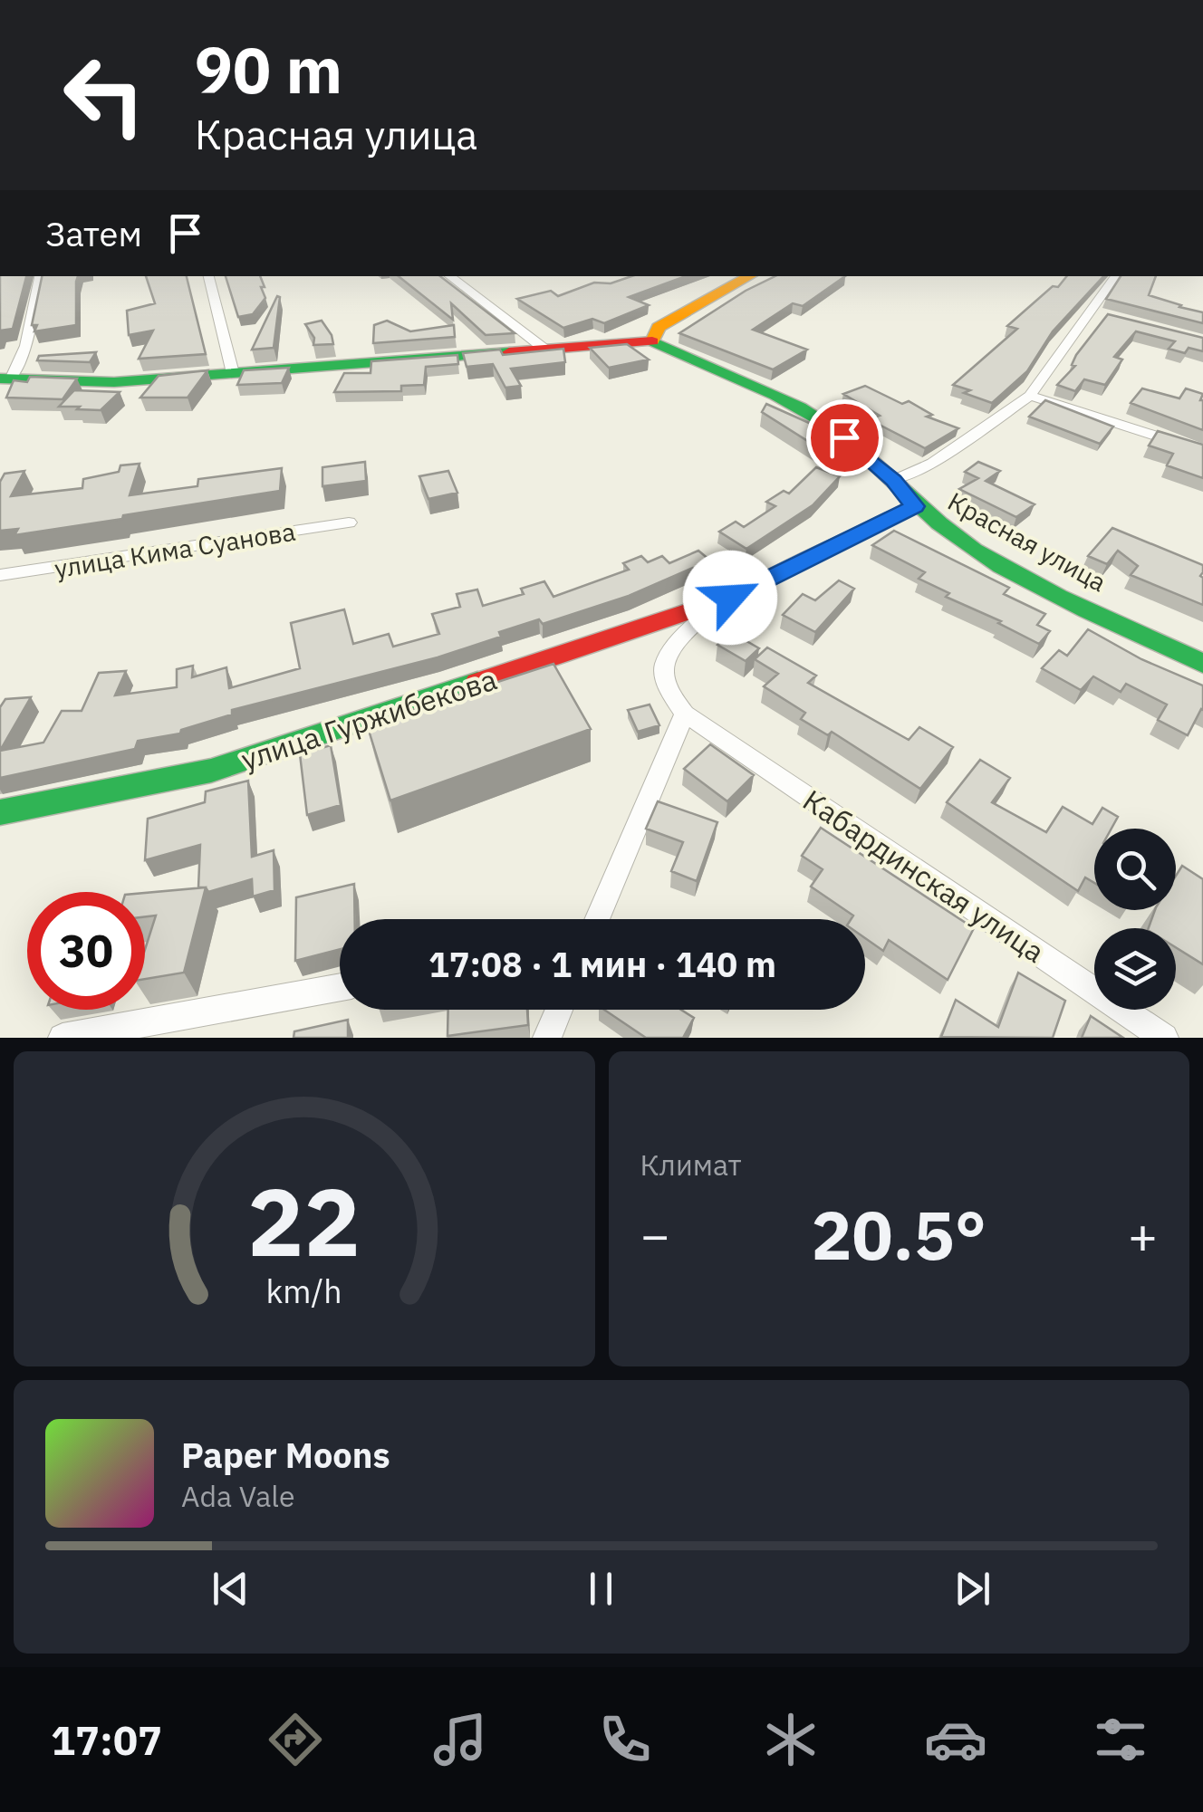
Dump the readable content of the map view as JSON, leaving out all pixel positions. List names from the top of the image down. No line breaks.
{"streets":{"street":["Красная улица","улица Кима Суанова","улица Гуржибекова","Кабардинская улица"]},"page":{"turn":["90 m","Красная улица"],"then":"Затем","limit":"30","trip":"17:08 · 1 мин · 140 m","tile":"Климат","heat":["−","20.5°","+"],"song":["Paper Moons","Ada Vale"],"tabs":"17:07","gauge":["22","km/h"]}}
